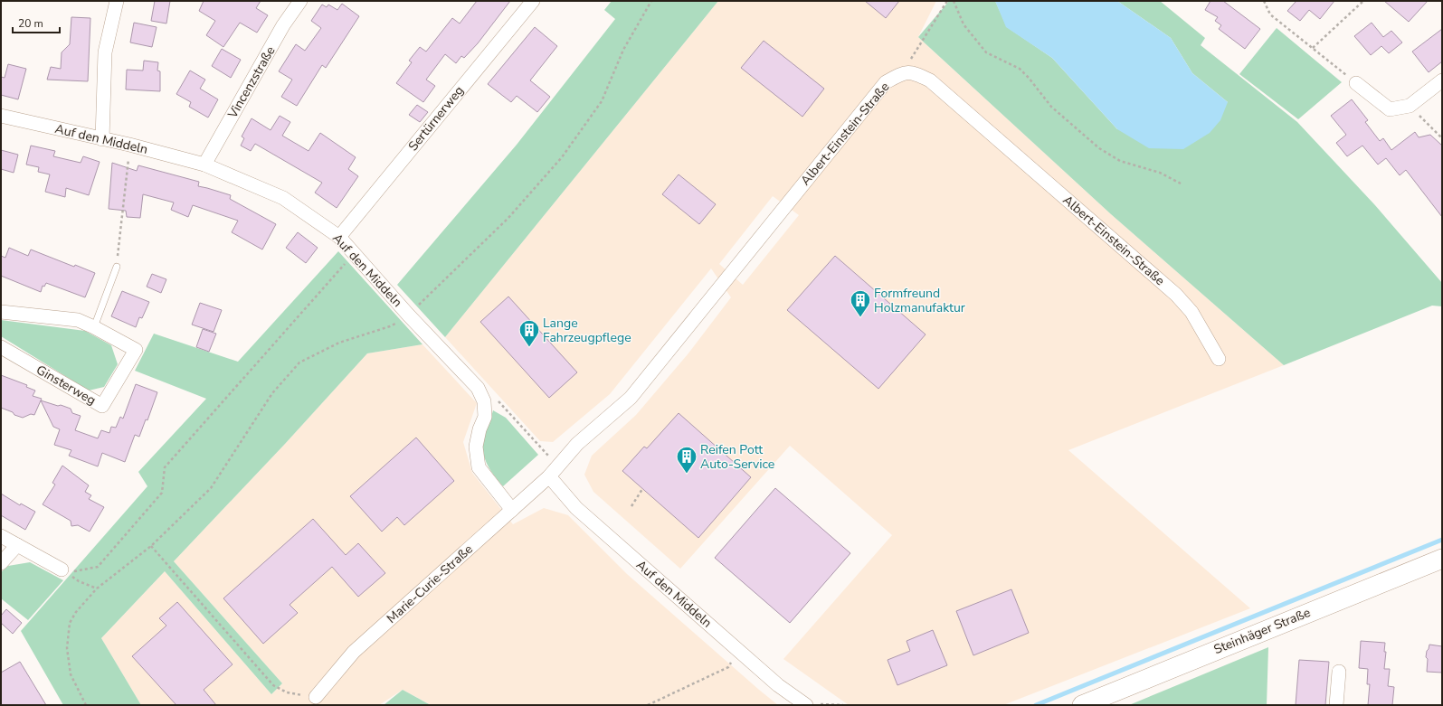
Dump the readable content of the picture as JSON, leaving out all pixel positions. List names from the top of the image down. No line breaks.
{"streets":{"main road":["Steinhäger Straße"],"street":["Vincenzstraße","Sertürnerweg","Albert-Einstein-Straße","Auf den Middeln","Ginsterweg","Marie-Curie-Straße"]},"crossings":[["Vincenzstraße","Auf den Middeln"],["Sertürnerweg","Auf den Middeln"],["Albert-Einstein-Straße","Auf den Middeln"],["Albert-Einstein-Straße","Marie-Curie-Straße"],["Auf den Middeln","Marie-Curie-Straße"]],"places":{"building":["Formfreund Holzmanufaktur","Lange Fahrzeugpflege","Reifen Pott Auto-Service"]},"scale_bar":"20 m"}
